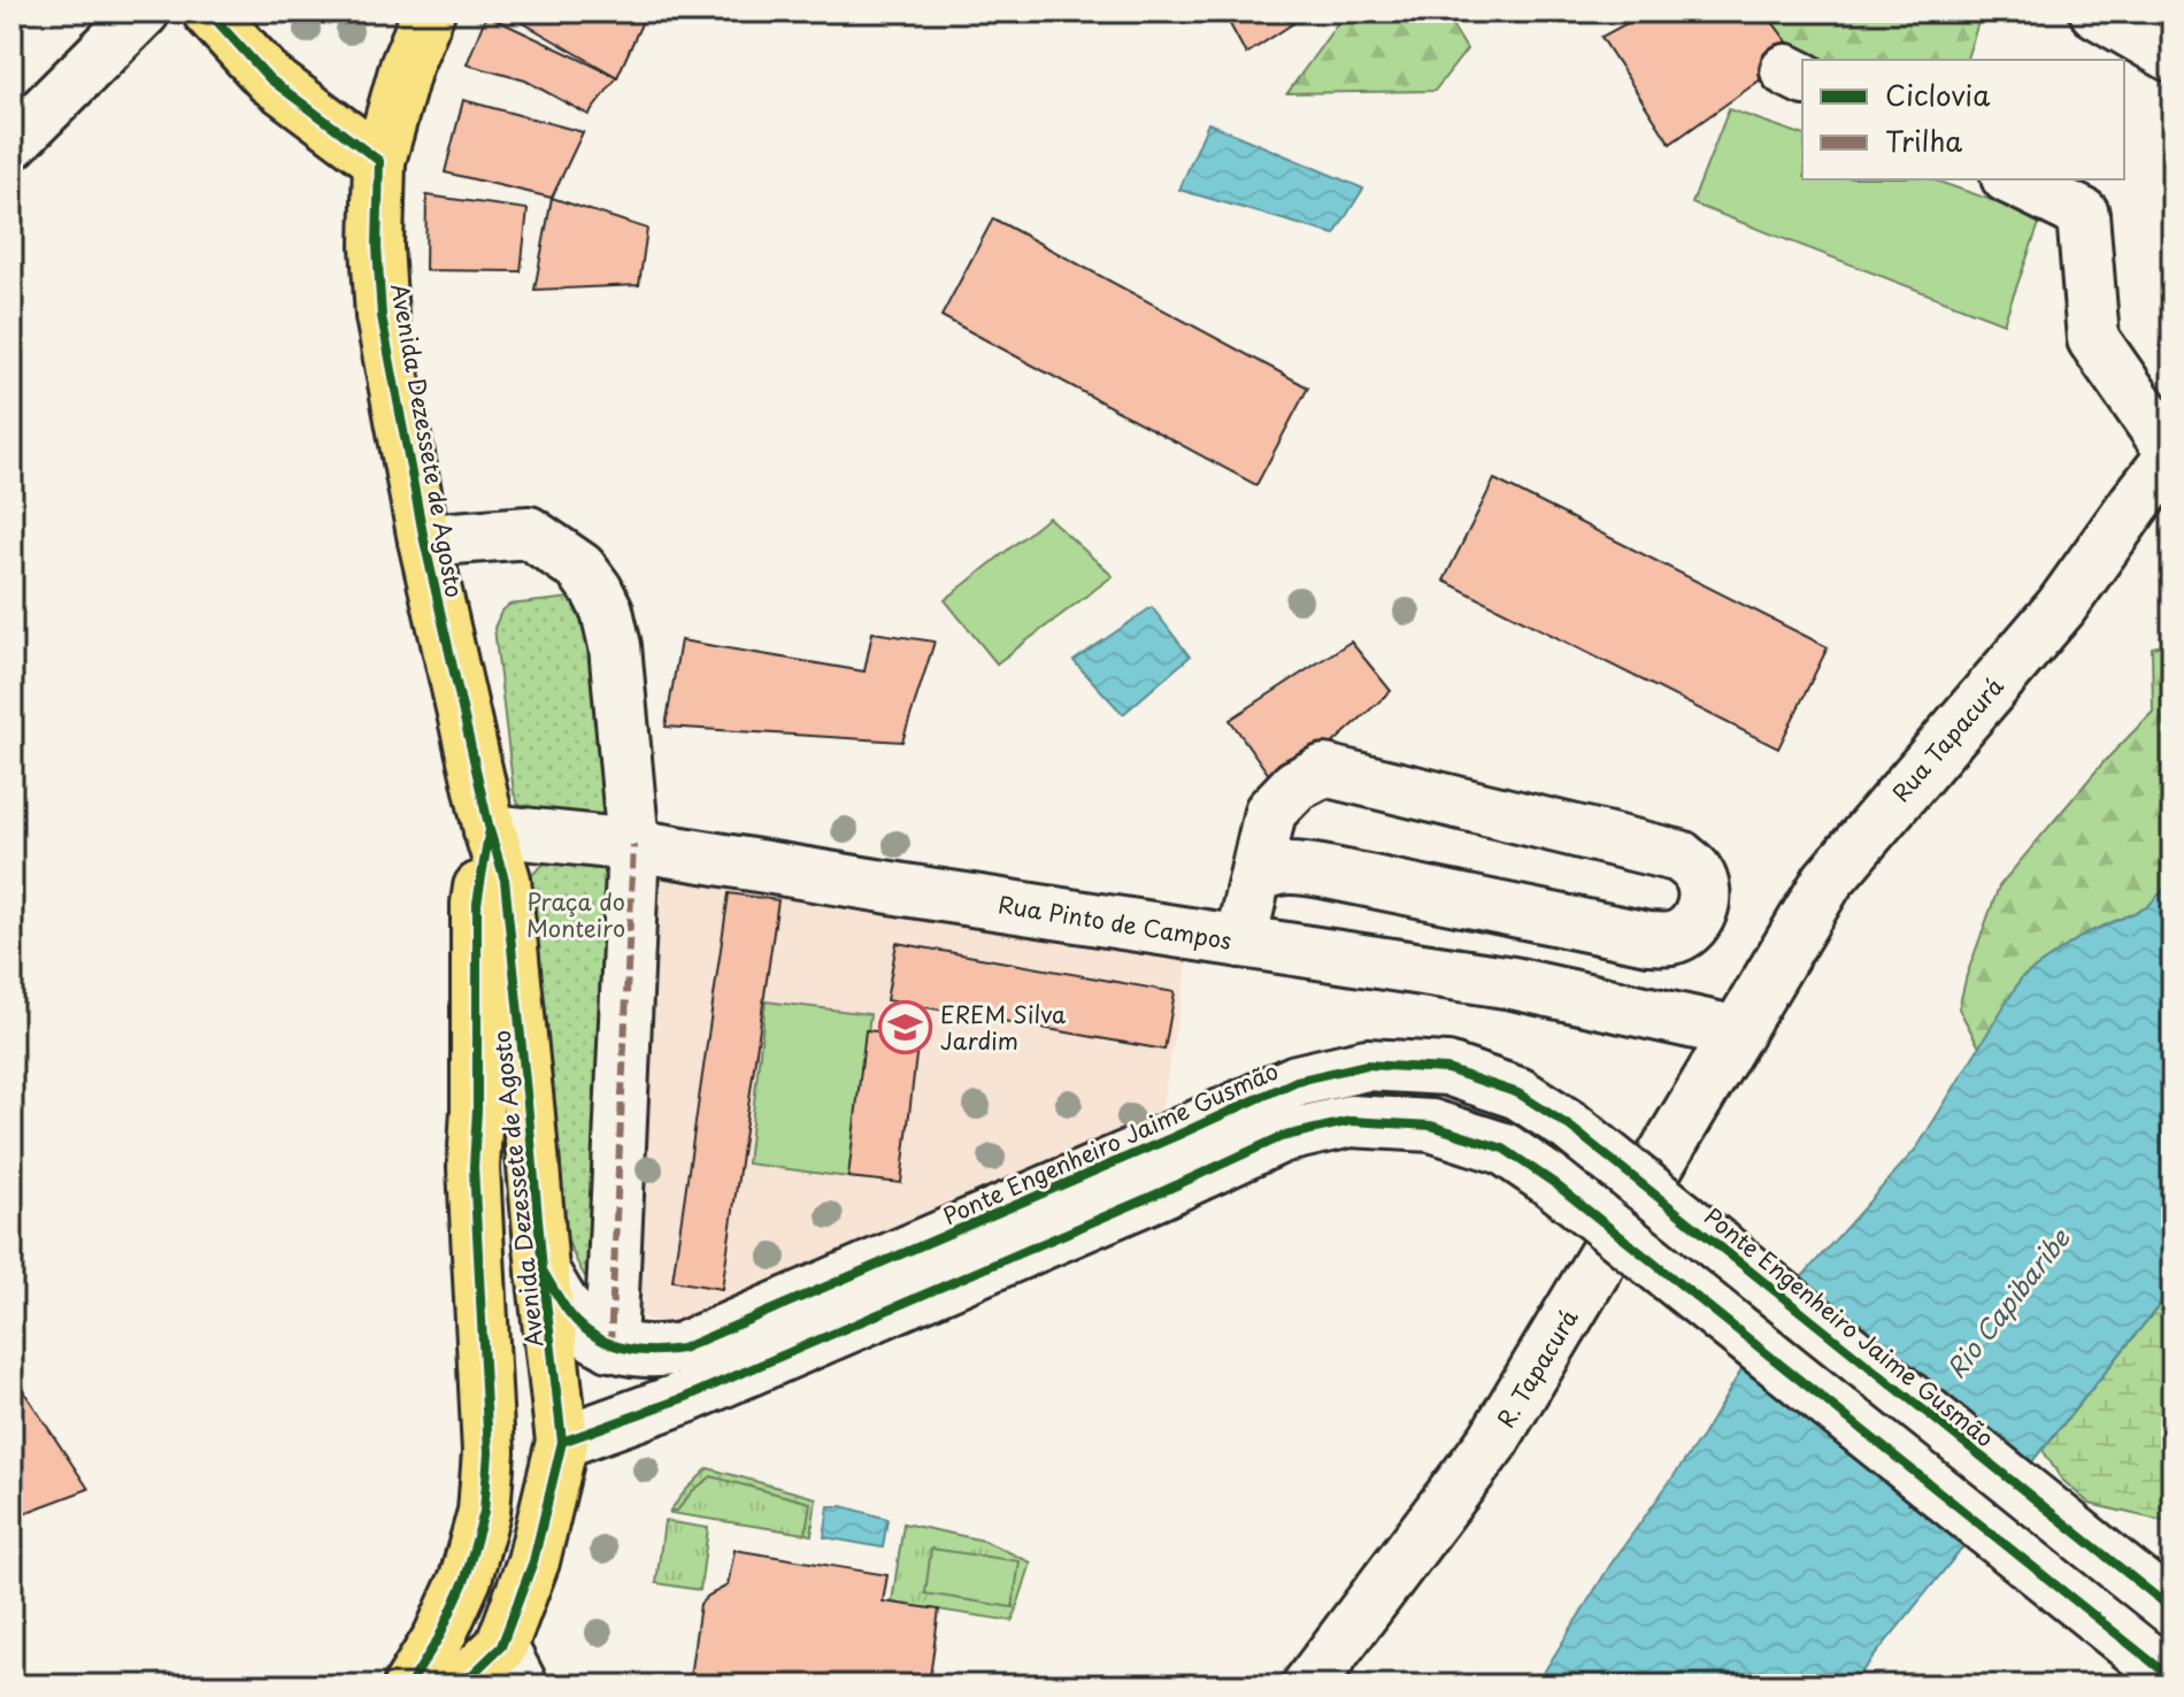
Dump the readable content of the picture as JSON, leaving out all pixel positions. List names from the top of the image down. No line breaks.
{"streets":{"main road":["Avenida Dezessete de Agosto"],"street":["Rua Tapacurá","Rua Pinto de Campos","Ponte Engenheiro Jaime Gusmão","R. Tapacurá"]},"crossings":[["Avenida Dezessete de Agosto","Rua Pinto de Campos"],["Avenida Dezessete de Agosto","Ponte Engenheiro Jaime Gusmão"],["Rua Tapacurá","Rua Pinto de Campos"],["Rua Tapacurá","R. Tapacurá"],["Rua Pinto de Campos","R. Tapacurá"]],"water":["Rio Capibaribe"],"parks":["Praça do Monteiro"],"places":{"school or university":["EREM Silva Jardim"]},"legend":["Ciclovia","Trilha"]}
